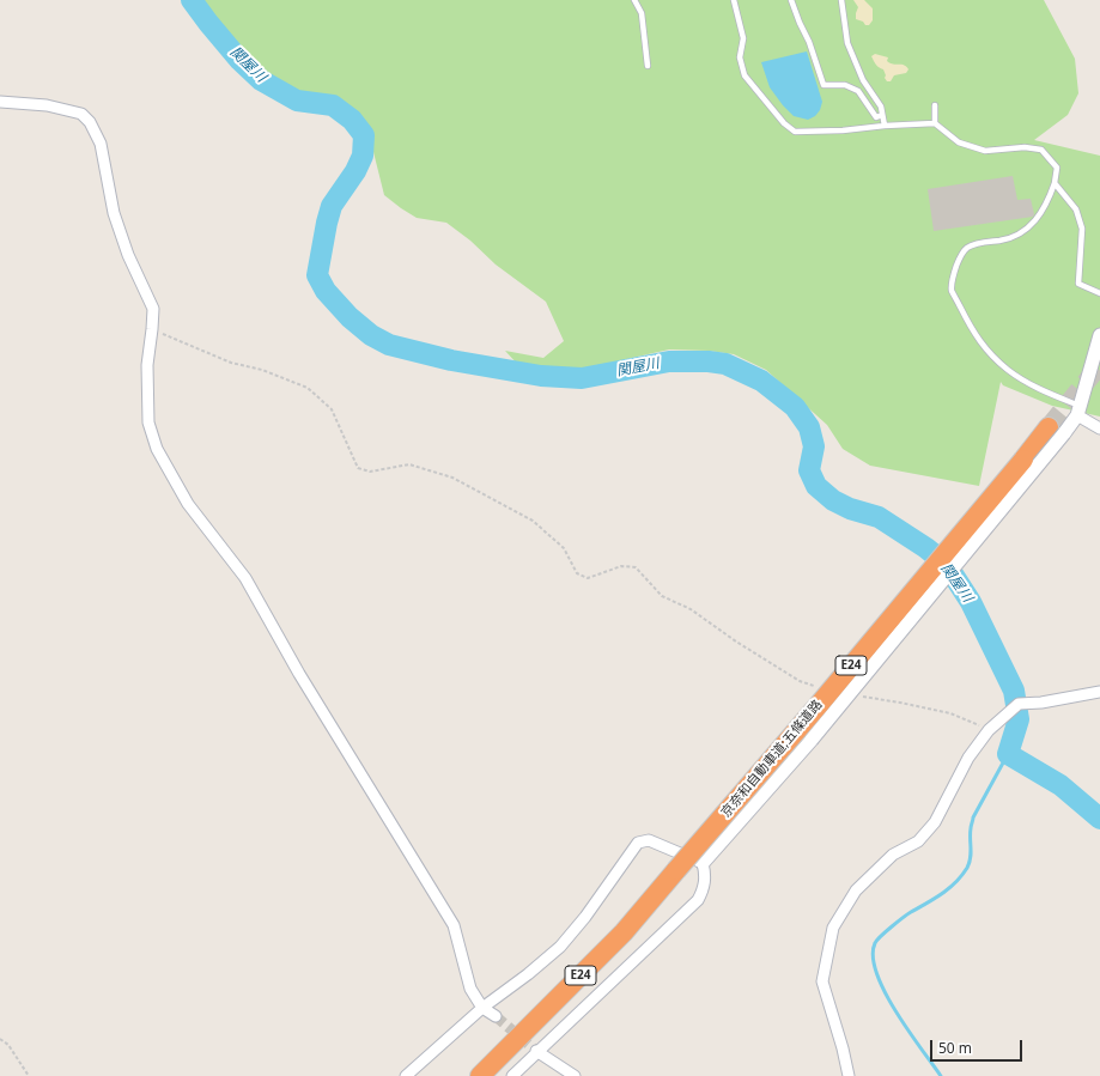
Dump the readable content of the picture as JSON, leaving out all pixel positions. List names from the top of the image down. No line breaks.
{"streets":{"highway":["E24","京奈和自動車道;五條道路"]},"water":["関屋川"],"scale_bar":"50 m"}
